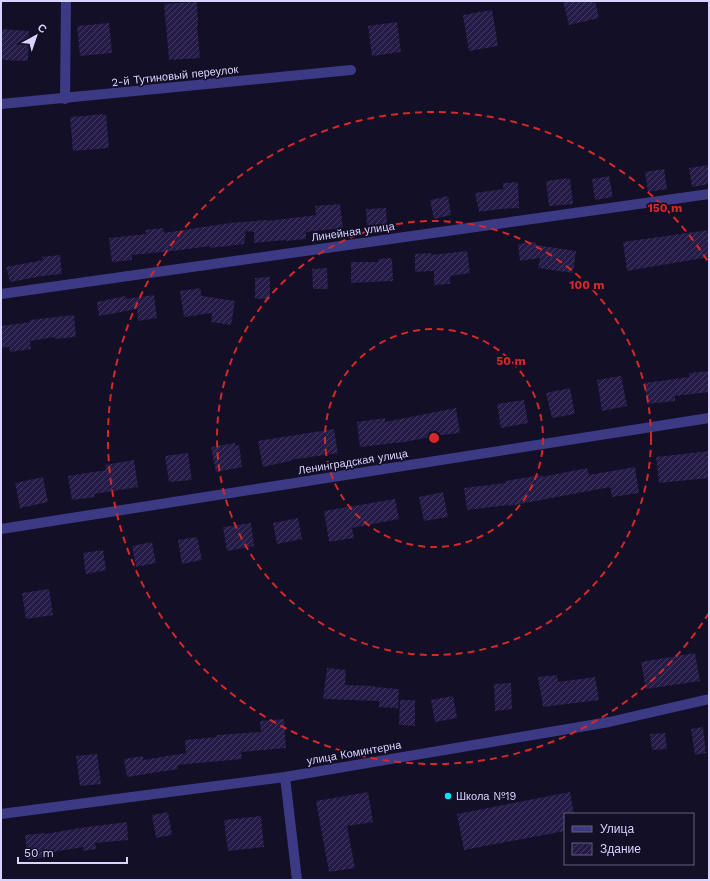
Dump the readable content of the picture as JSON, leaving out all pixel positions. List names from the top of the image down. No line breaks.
{"streets":{"street":["2-й Тутиновый переулок","Линейная улица","Ленинградская улица","улица Коминтерна"]},"places":["Школа №19"],"legend":["Улица","Здание"],"scale_bar":"50 m","north":"top right","rings":["150 m","100 m","50 m"]}
